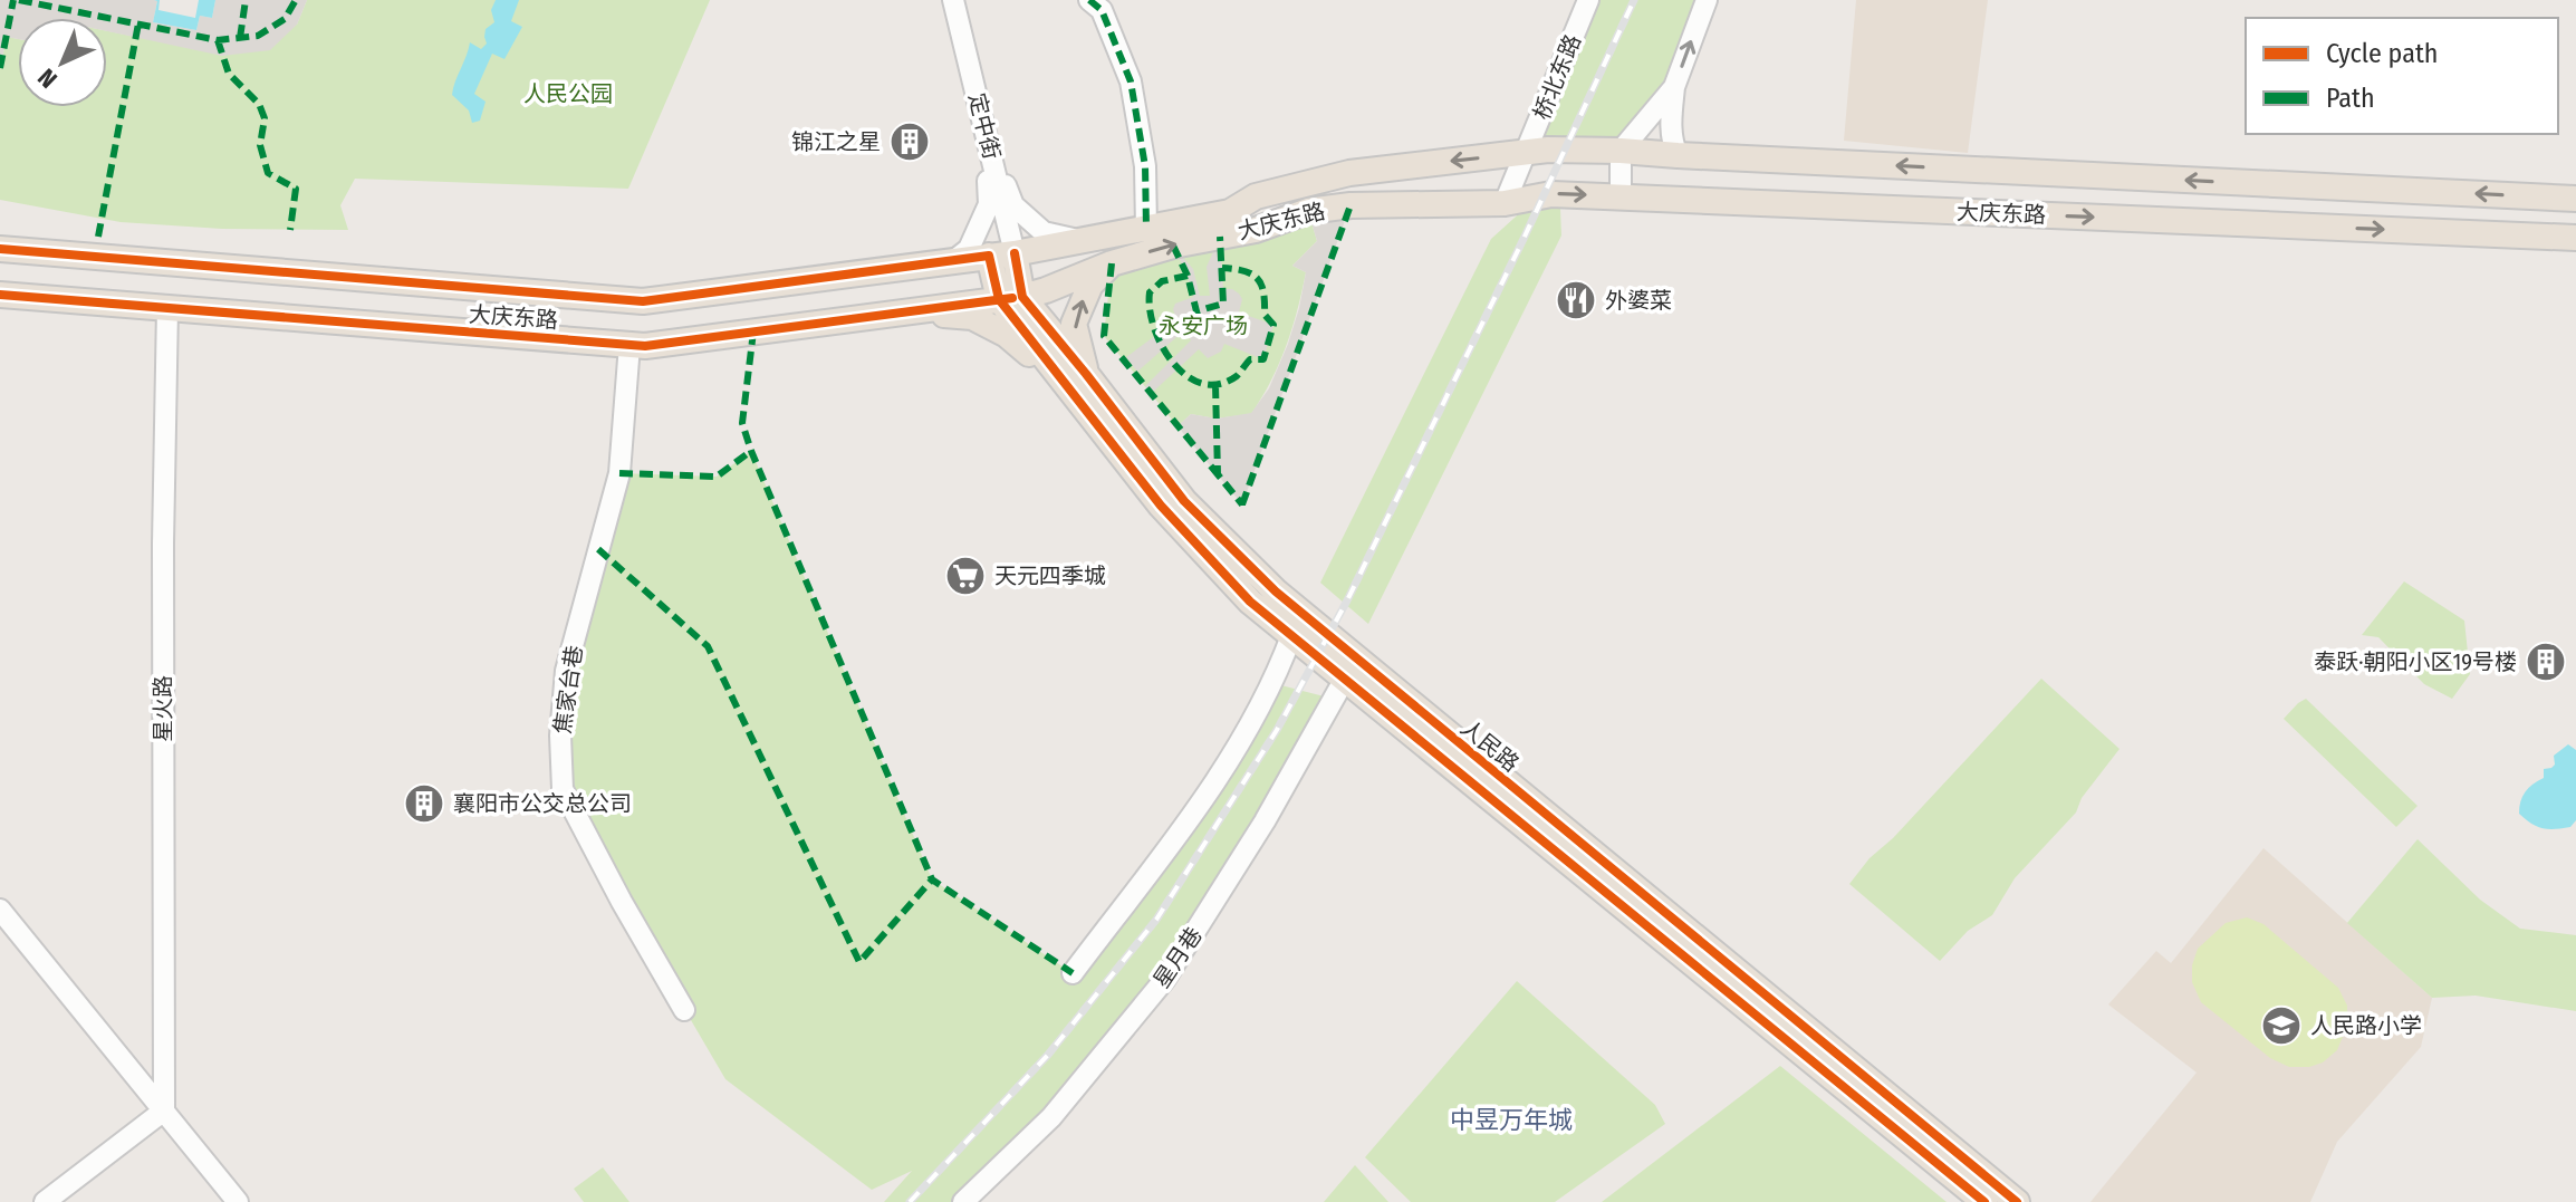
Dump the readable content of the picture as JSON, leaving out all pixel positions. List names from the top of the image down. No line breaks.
{"streets":{"main road":["大庆东路","人民路"],"street":["桥北东路","定中街","焦家台巷","星火路","星月巷"]},"crossings":[["桥北东路","大庆东路"],["定中街","大庆东路"],["定中街","人民路"],["大庆东路","焦家台巷"],["大庆东路","星火路"],["大庆东路","人民路"],["人民路","星月巷"]],"districts":["中昱万年城"],"parks":["人民公园","永安广场"],"places":{"building":["锦江之星","泰跃·朝阳小区19号楼","襄阳市公交总公司"],"restaurant":["外婆菜"],"supermarket":["天元四季城"],"school or university":["人民路小学"]},"legend":["Cycle path","Path"],"north":"bottom left"}
